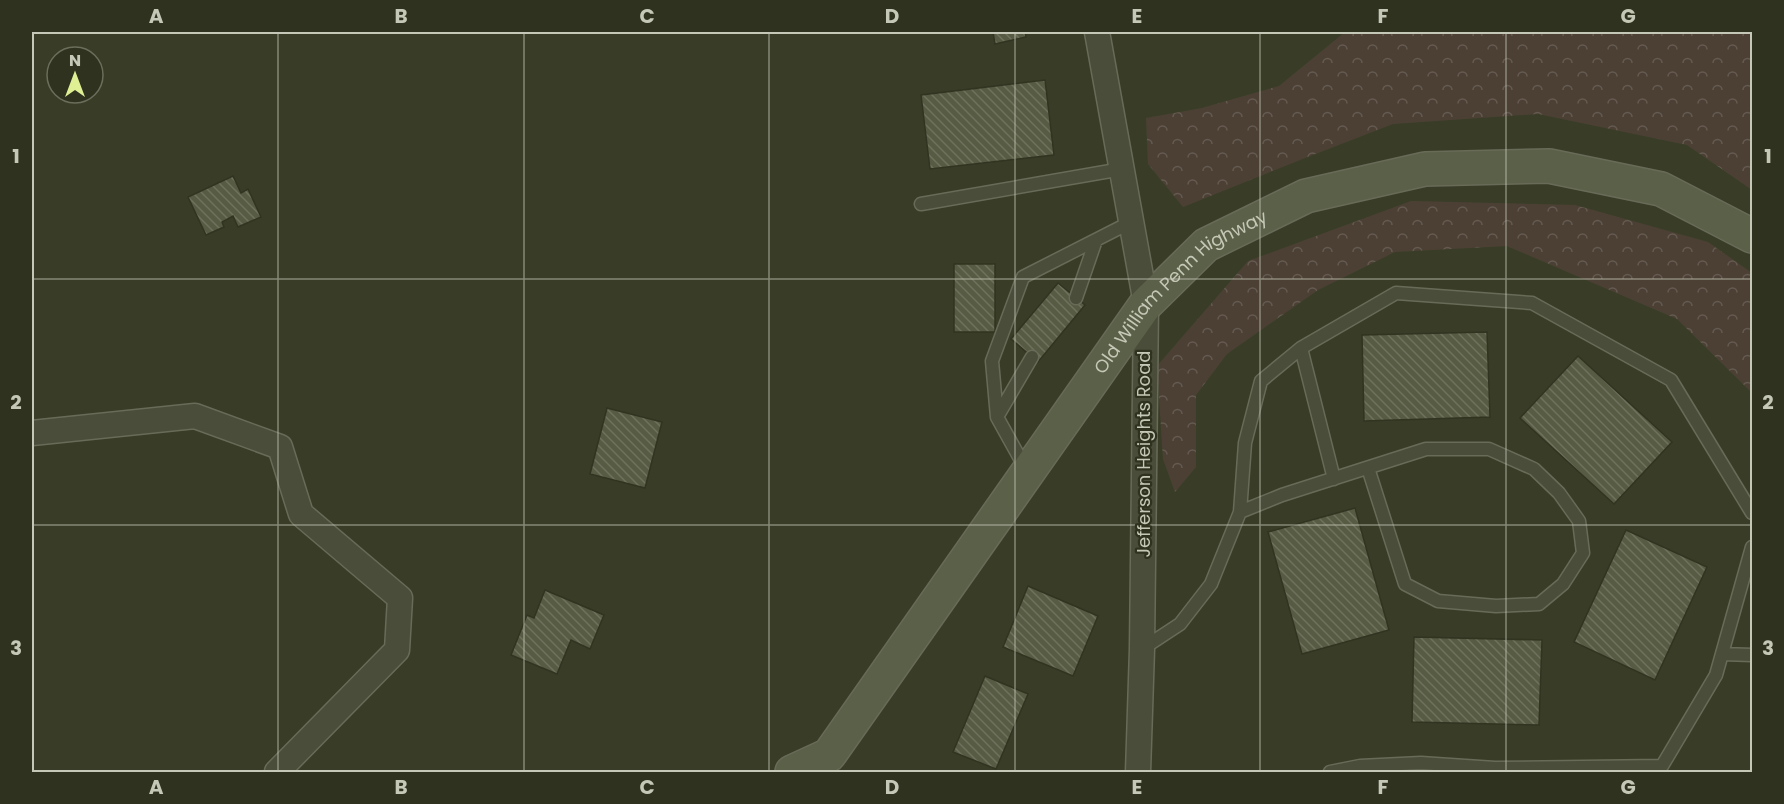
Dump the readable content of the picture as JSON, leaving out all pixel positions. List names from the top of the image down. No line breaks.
{"streets":{"main road":["Old William Penn Highway"],"street":["Jefferson Heights Road"]},"crossings":[["Old William Penn Highway","Jefferson Heights Road"]],"north":"top","grid":{"columns":["A","B","C","D","E","F","G"],"rows":["1","2","3"]}}
